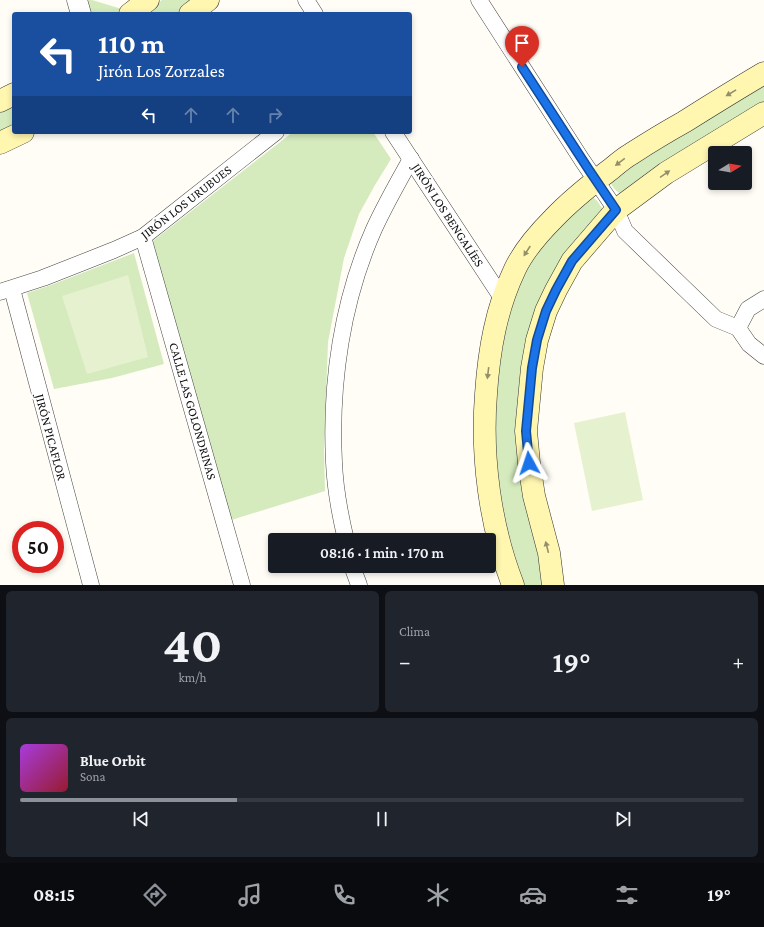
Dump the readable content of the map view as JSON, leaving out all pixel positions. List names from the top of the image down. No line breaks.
{"streets":{"street":["JIRÓN LOS URUBUES","JIRÓN LOS BENGALÍES","CALLE LAS GOLONDRINAS","JIRÓN PICAFLOR"]},"crossings":[["JIRÓN LOS URUBUES","CALLE LAS GOLONDRINAS"],["JIRÓN LOS URUBUES","JIRÓN PICAFLOR"]],"north":"right","page":{"turn":["110 m","Jirón Los Zorzales"],"limit":"50","trip":"08:16 · 1 min · 170 m","tile":[["40","km/h"],"Clima"],"heat":["−","19°","+"],"song":["Blue Orbit","Sona"],"tabs":["08:15","19°"]}}
